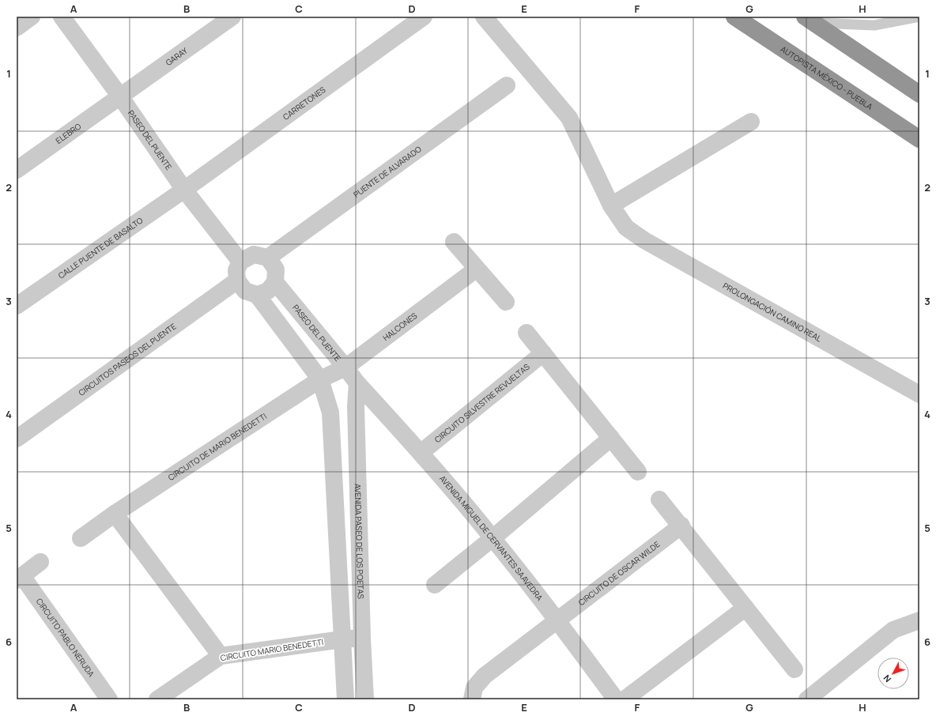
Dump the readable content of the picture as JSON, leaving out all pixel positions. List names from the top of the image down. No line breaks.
{"streets":{"highway":["AUTOPISTA MÉXICO - PUEBLA"],"street":["GARAY","CARRETONES","ELEBRO","PASEO DEL PUENTE","PUENTE DE ALVARADO","CALLE PUENTE DE BASALTO","PROLONGACIÓN CAMINO REAL","HALCONES","CIRCUITOS PASEOS DEL PUENTE","CIRCUITO SILVESTRE REVUELTAS","CIRCUITO DE MARIO BENEDETTI","AVENIDA MIGUEL DE CERVANTES SAAVEDRA","AVENIDA PASEO DE LOS POETAS","CIRCUITO DE OSCAR WILDE","CIRCUITO PABLO NERUDA","CIRCUITO MARIO BENEDETTI"]},"crossings":[["GARAY","ELEBRO"],["GARAY","PASEO DEL PUENTE"],["CARRETONES","PASEO DEL PUENTE"],["CARRETONES","CALLE PUENTE DE BASALTO"],["ELEBRO","PASEO DEL PUENTE"],["PASEO DEL PUENTE","PUENTE DE ALVARADO"],["PASEO DEL PUENTE","CALLE PUENTE DE BASALTO"],["PASEO DEL PUENTE","HALCONES"],["PASEO DEL PUENTE","CIRCUITOS PASEOS DEL PUENTE"],["PASEO DEL PUENTE","AVENIDA MIGUEL DE CERVANTES SAAVEDRA"],["PASEO DEL PUENTE","AVENIDA PASEO DE LOS POETAS"],["PUENTE DE ALVARADO","CIRCUITOS PASEOS DEL PUENTE"],["HALCONES","CIRCUITO DE MARIO BENEDETTI"],["CIRCUITO SILVESTRE REVUELTAS","AVENIDA MIGUEL DE CERVANTES SAAVEDRA"],["AVENIDA MIGUEL DE CERVANTES SAAVEDRA","AVENIDA PASEO DE LOS POETAS"],["AVENIDA MIGUEL DE CERVANTES SAAVEDRA","CIRCUITO DE OSCAR WILDE"],["AVENIDA PASEO DE LOS POETAS","CIRCUITO MARIO BENEDETTI"]],"north":"bottom left","grid":{"columns":["A","B","C","D","E","F","G","H"],"rows":["1","2","3","4","5","6"]}}
